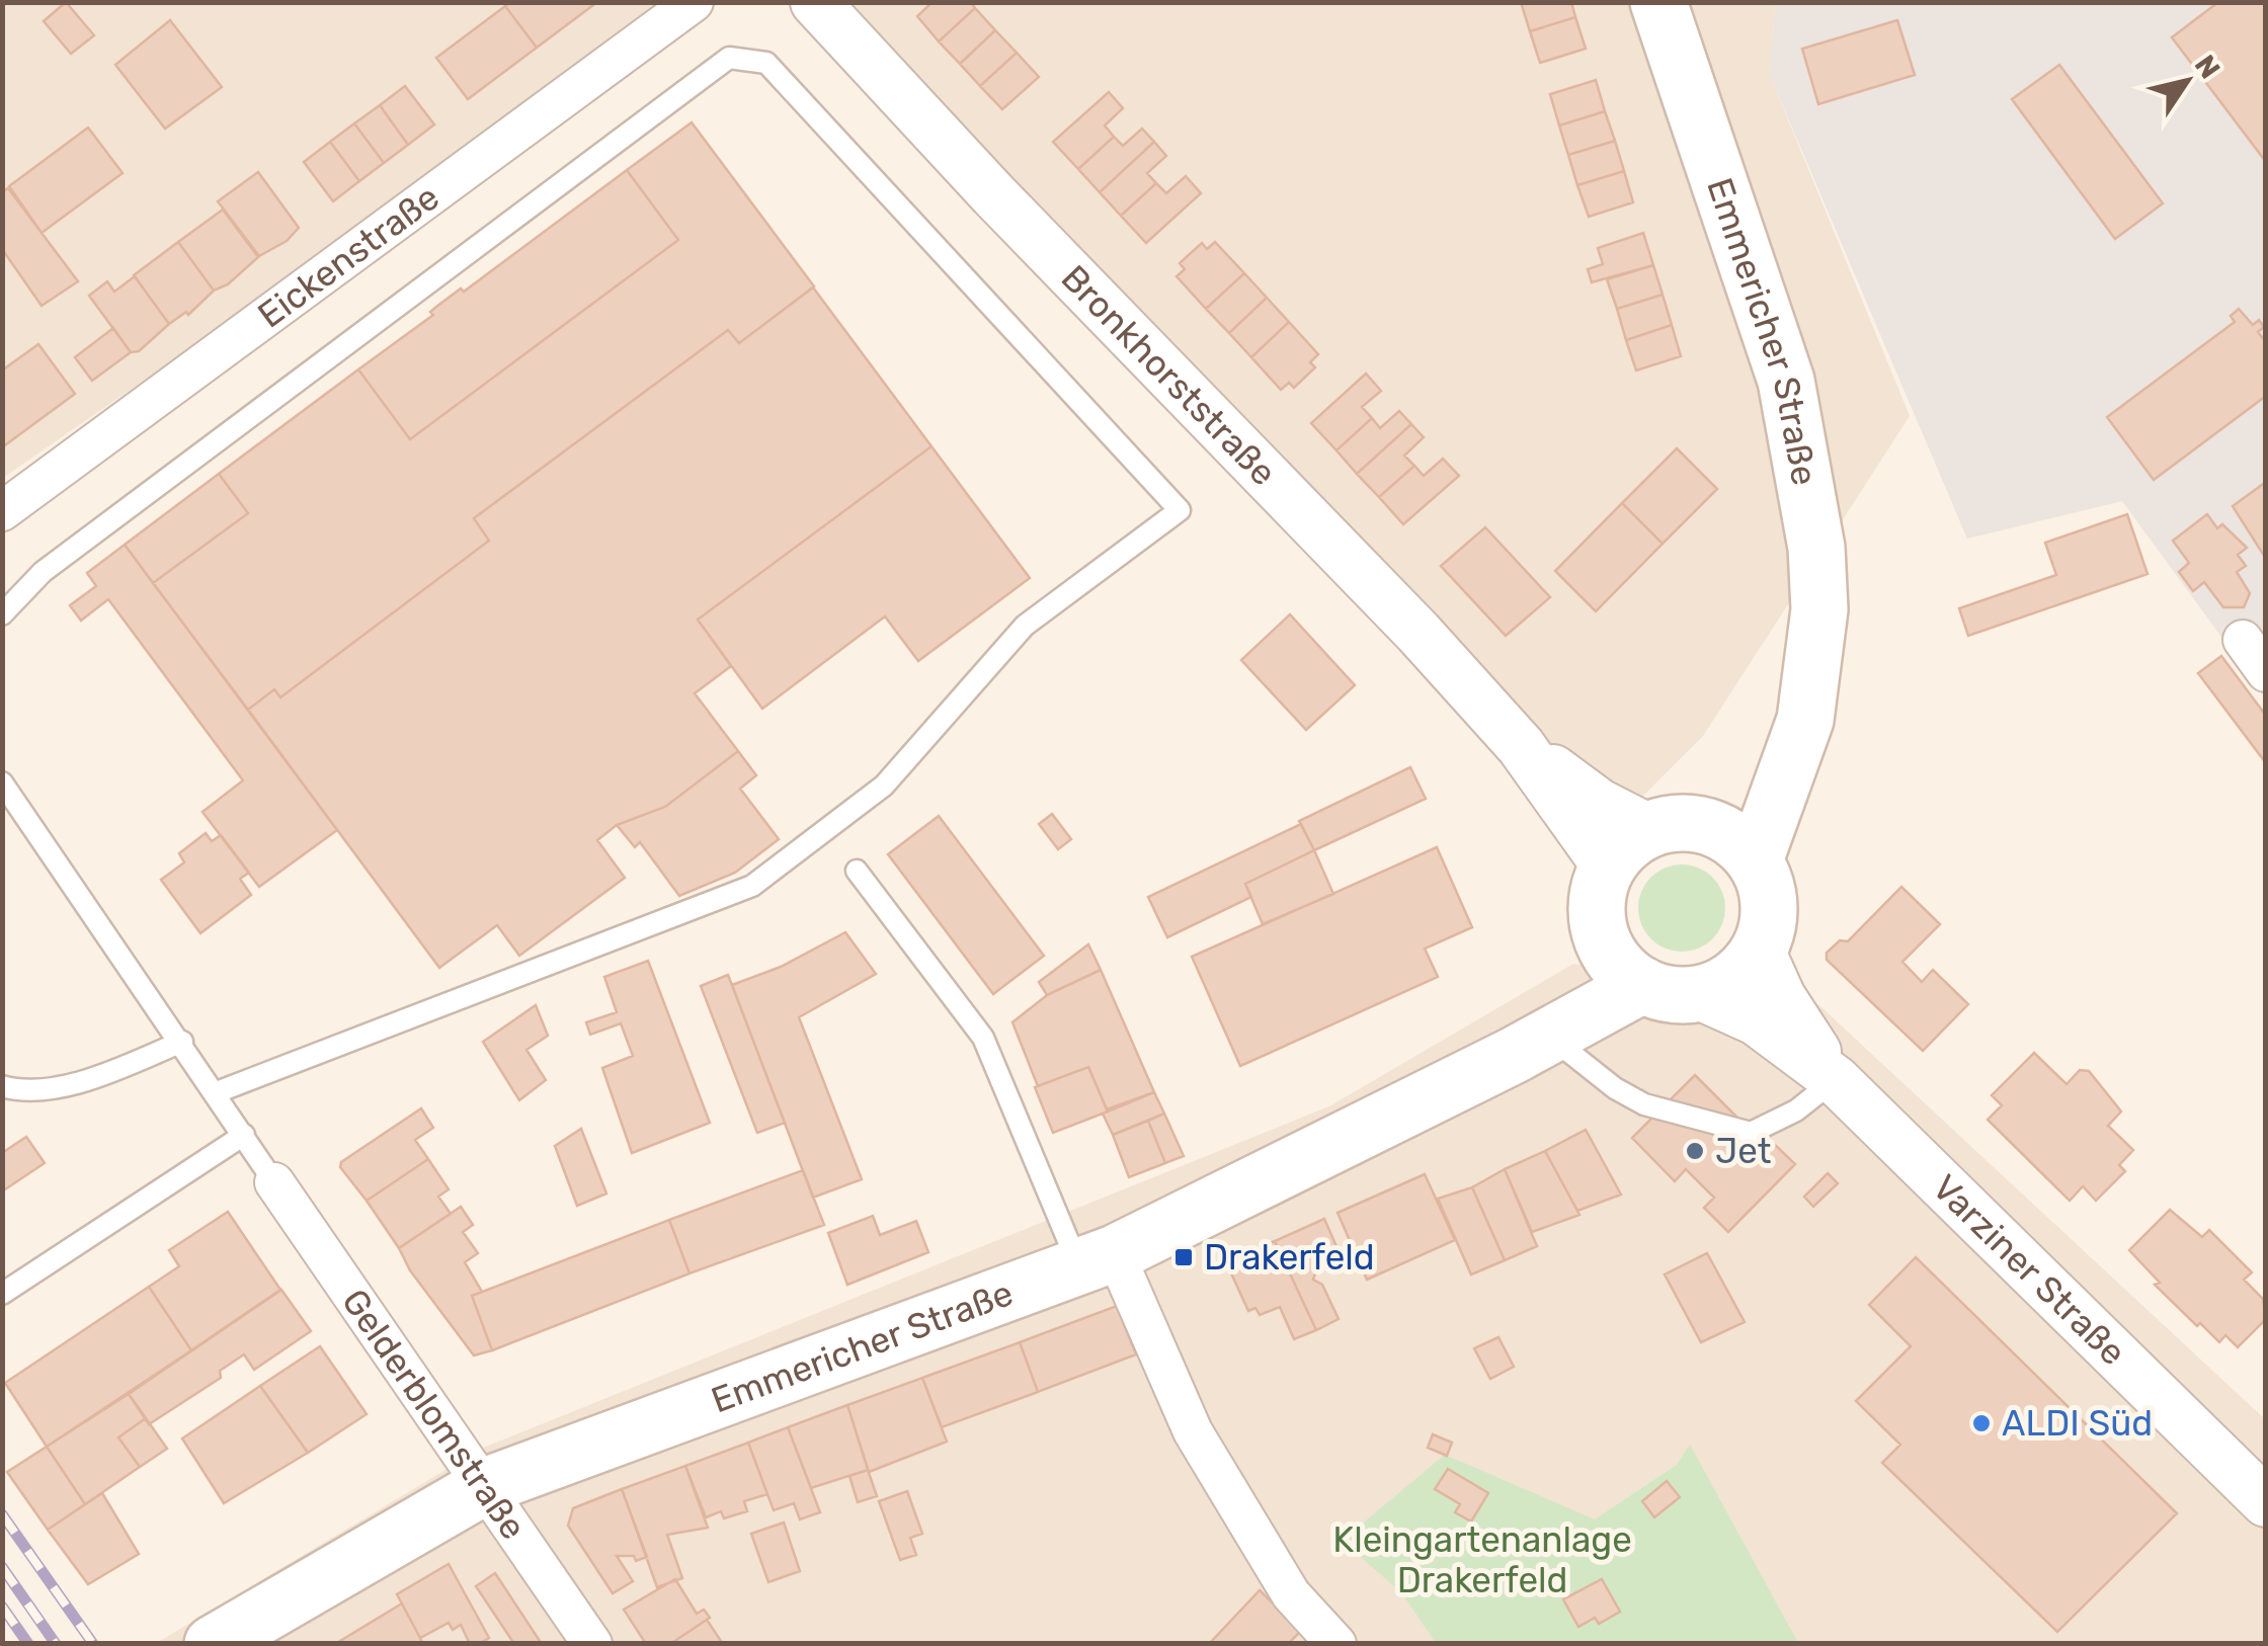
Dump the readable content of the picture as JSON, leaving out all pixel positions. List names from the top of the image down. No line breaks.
{"streets":{"main road":["Emmericher Straße"],"street":["Eickenstraße","Bronkhorststraße","Varziner Straße","Gelderblomstraße"]},"crossings":[["Emmericher Straße","Bronkhorststraße"],["Emmericher Straße","Varziner Straße"],["Emmericher Straße","Gelderblomstraße"],["Bronkhorststraße","Varziner Straße"]],"parks":["Kleingartenanlage Drakerfeld"],"places":{"other":["Jet","ALDI Süd"],"transit":["Drakerfeld"]},"north":"top right"}
